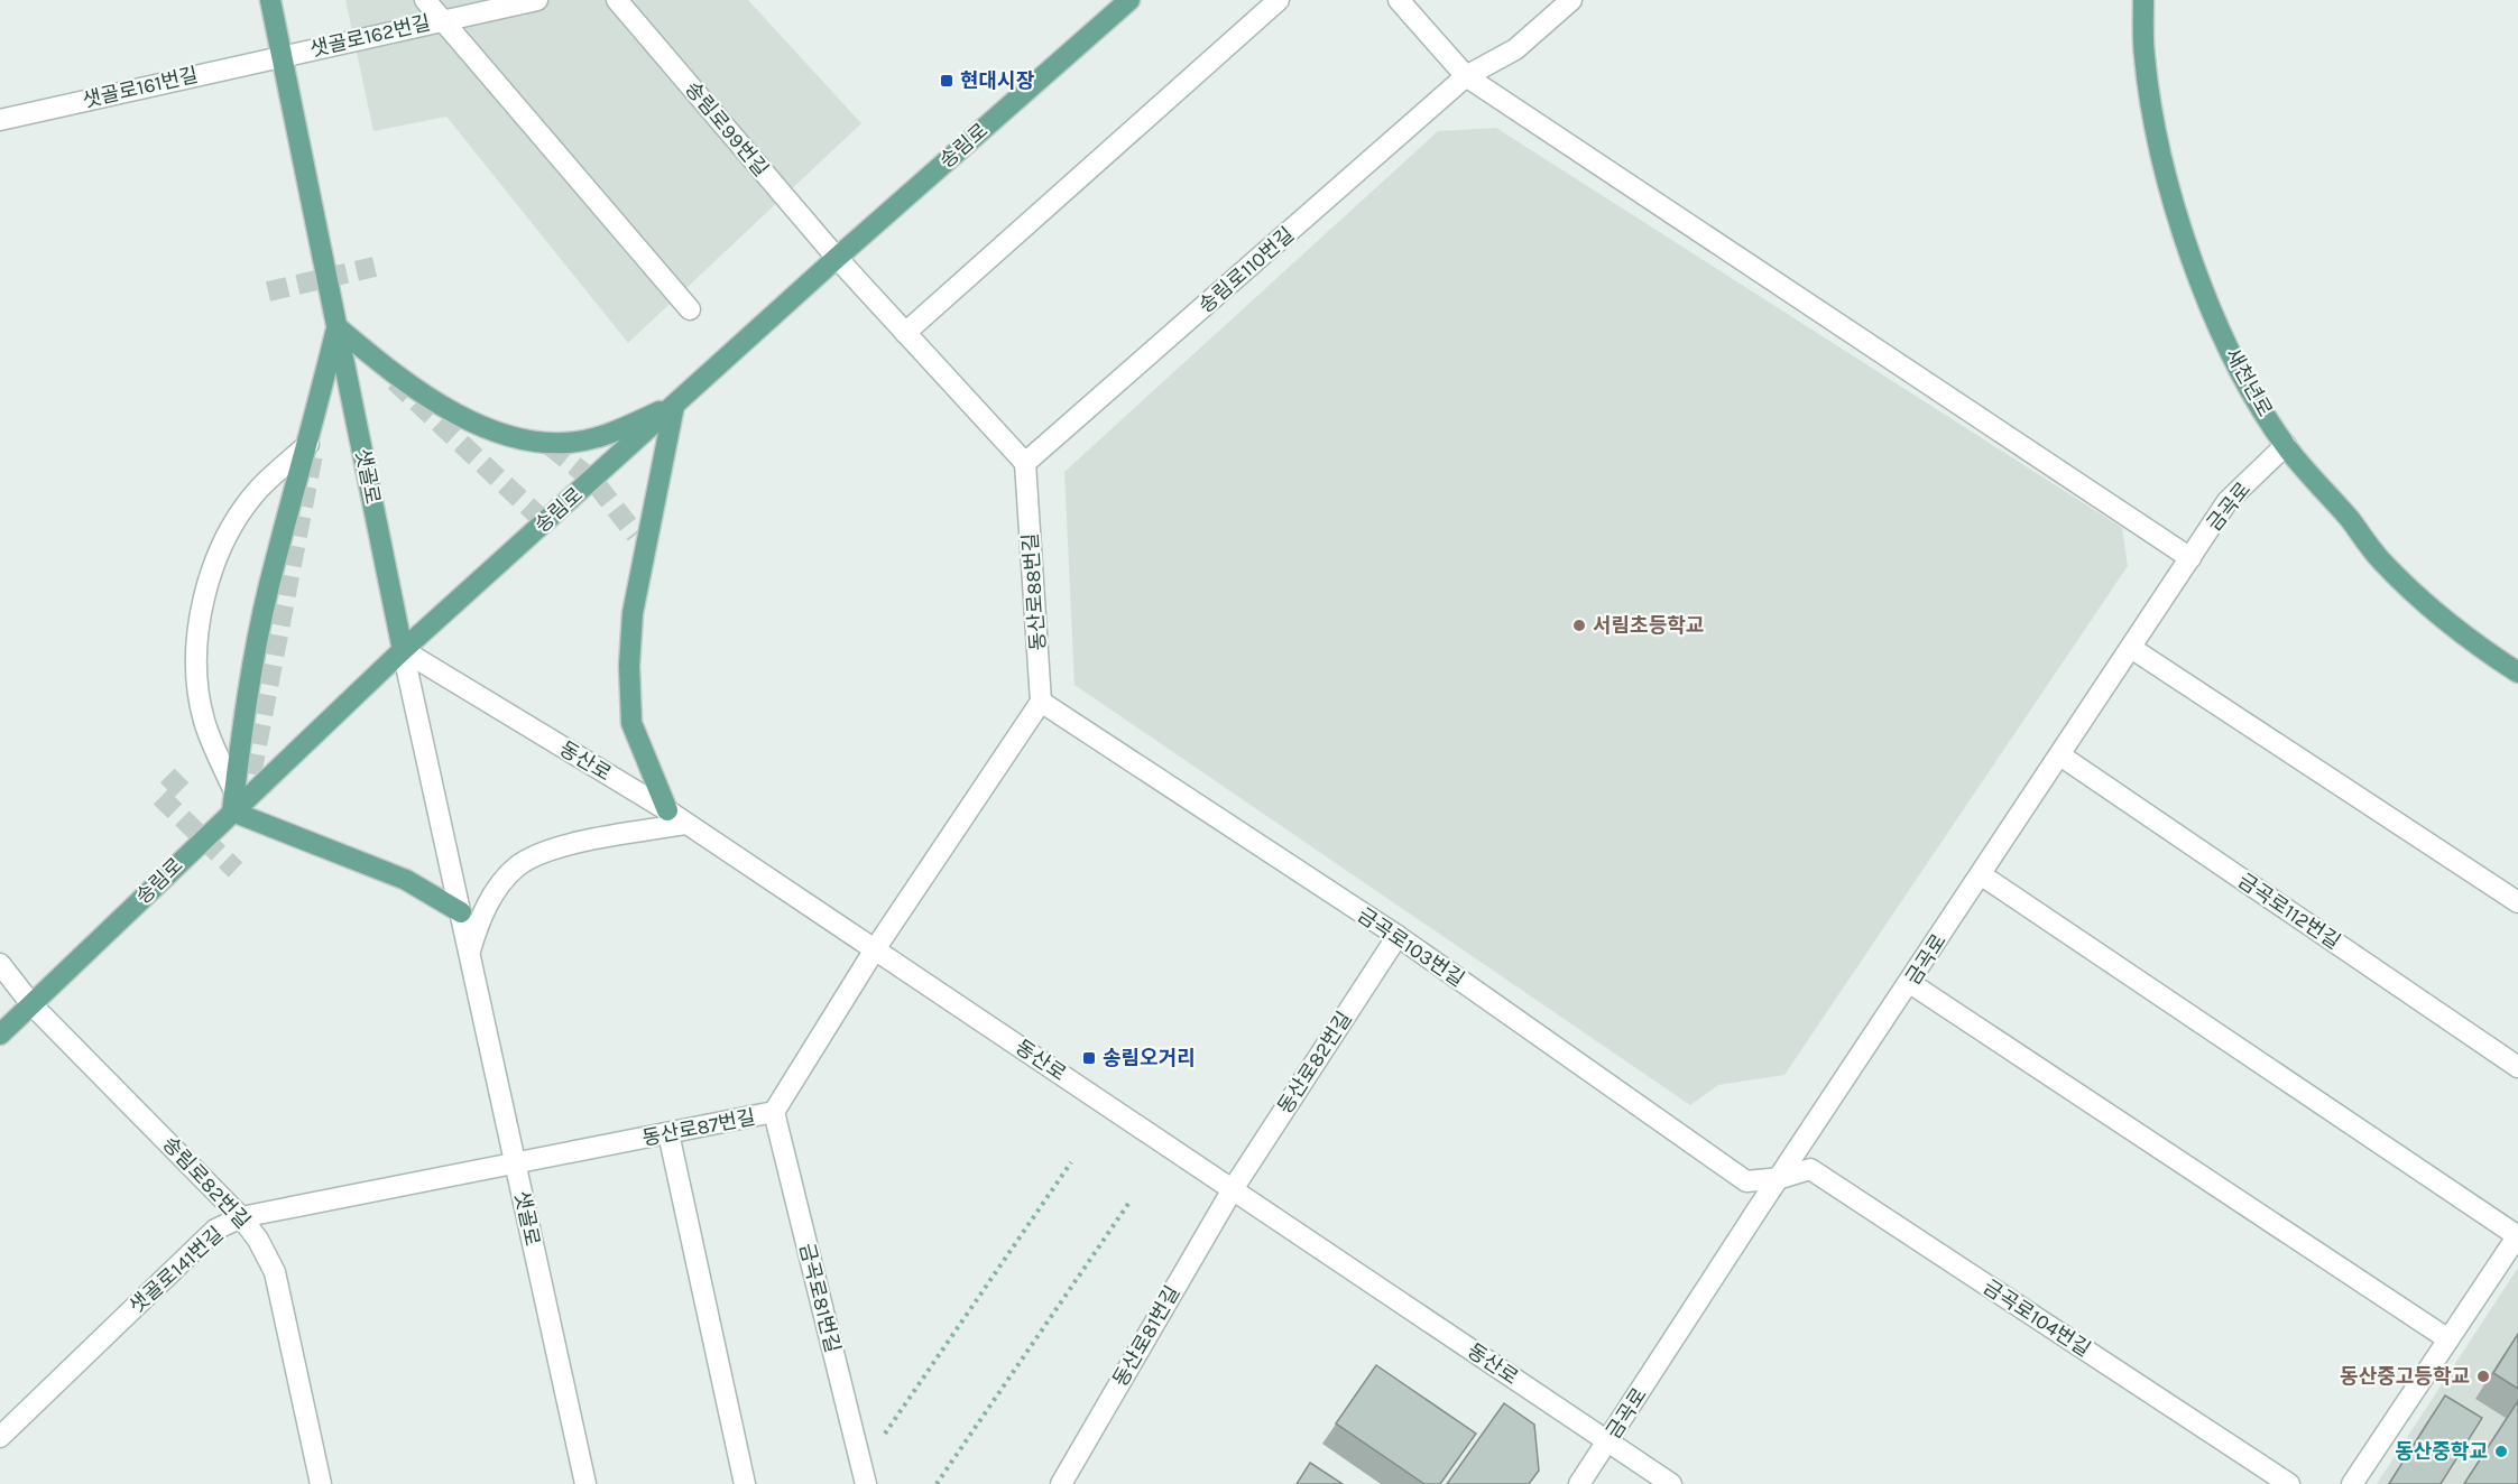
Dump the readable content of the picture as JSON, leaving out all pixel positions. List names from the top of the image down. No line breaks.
{"streets":{"main road":["송림로","새천년로","샛골로"],"street":["샛골로162번길","샛골로161번길","송림로99번길","송림로110번길","금곡로","동산로88번길","동산로","금곡로112번길","금곡로103번길","동산로82번길","동산로87번길","송림로82번길","샛골로141번길","금곡로81번길","금곡로104번길","동산로81번길"]},"crossings":[["샛골로162번길","샛골로161번길"],["샛골로162번길","샛골로"],["샛골로161번길","샛골로"],["송림로99번길","송림로"],["송림로","샛골로"],["송림로","동산로"],["송림로","송림로82번길"],["송림로110번길","동산로88번길"],["새천년로","금곡로"],["샛골로","동산로"],["샛골로","동산로87번길"],["샛골로","샛골로141번길"],["금곡로","동산로"],["금곡로","금곡로112번길"],["금곡로","금곡로103번길"],["금곡로","금곡로104번길"],["동산로88번길","금곡로103번길"],["동산로","동산로82번길"],["동산로","동산로87번길"],["동산로","동산로81번길"],["금곡로103번길","동산로82번길"],["금곡로103번길","금곡로104번길"],["동산로82번길","동산로81번길"],["동산로87번길","샛골로141번길"],["동산로87번길","금곡로81번길"],["송림로82번길","샛골로141번길"]],"places":{"transit":["현대시장","송림오거리"],"other":["서림초등학교","동산중고등학교","동산중학교"]}}
